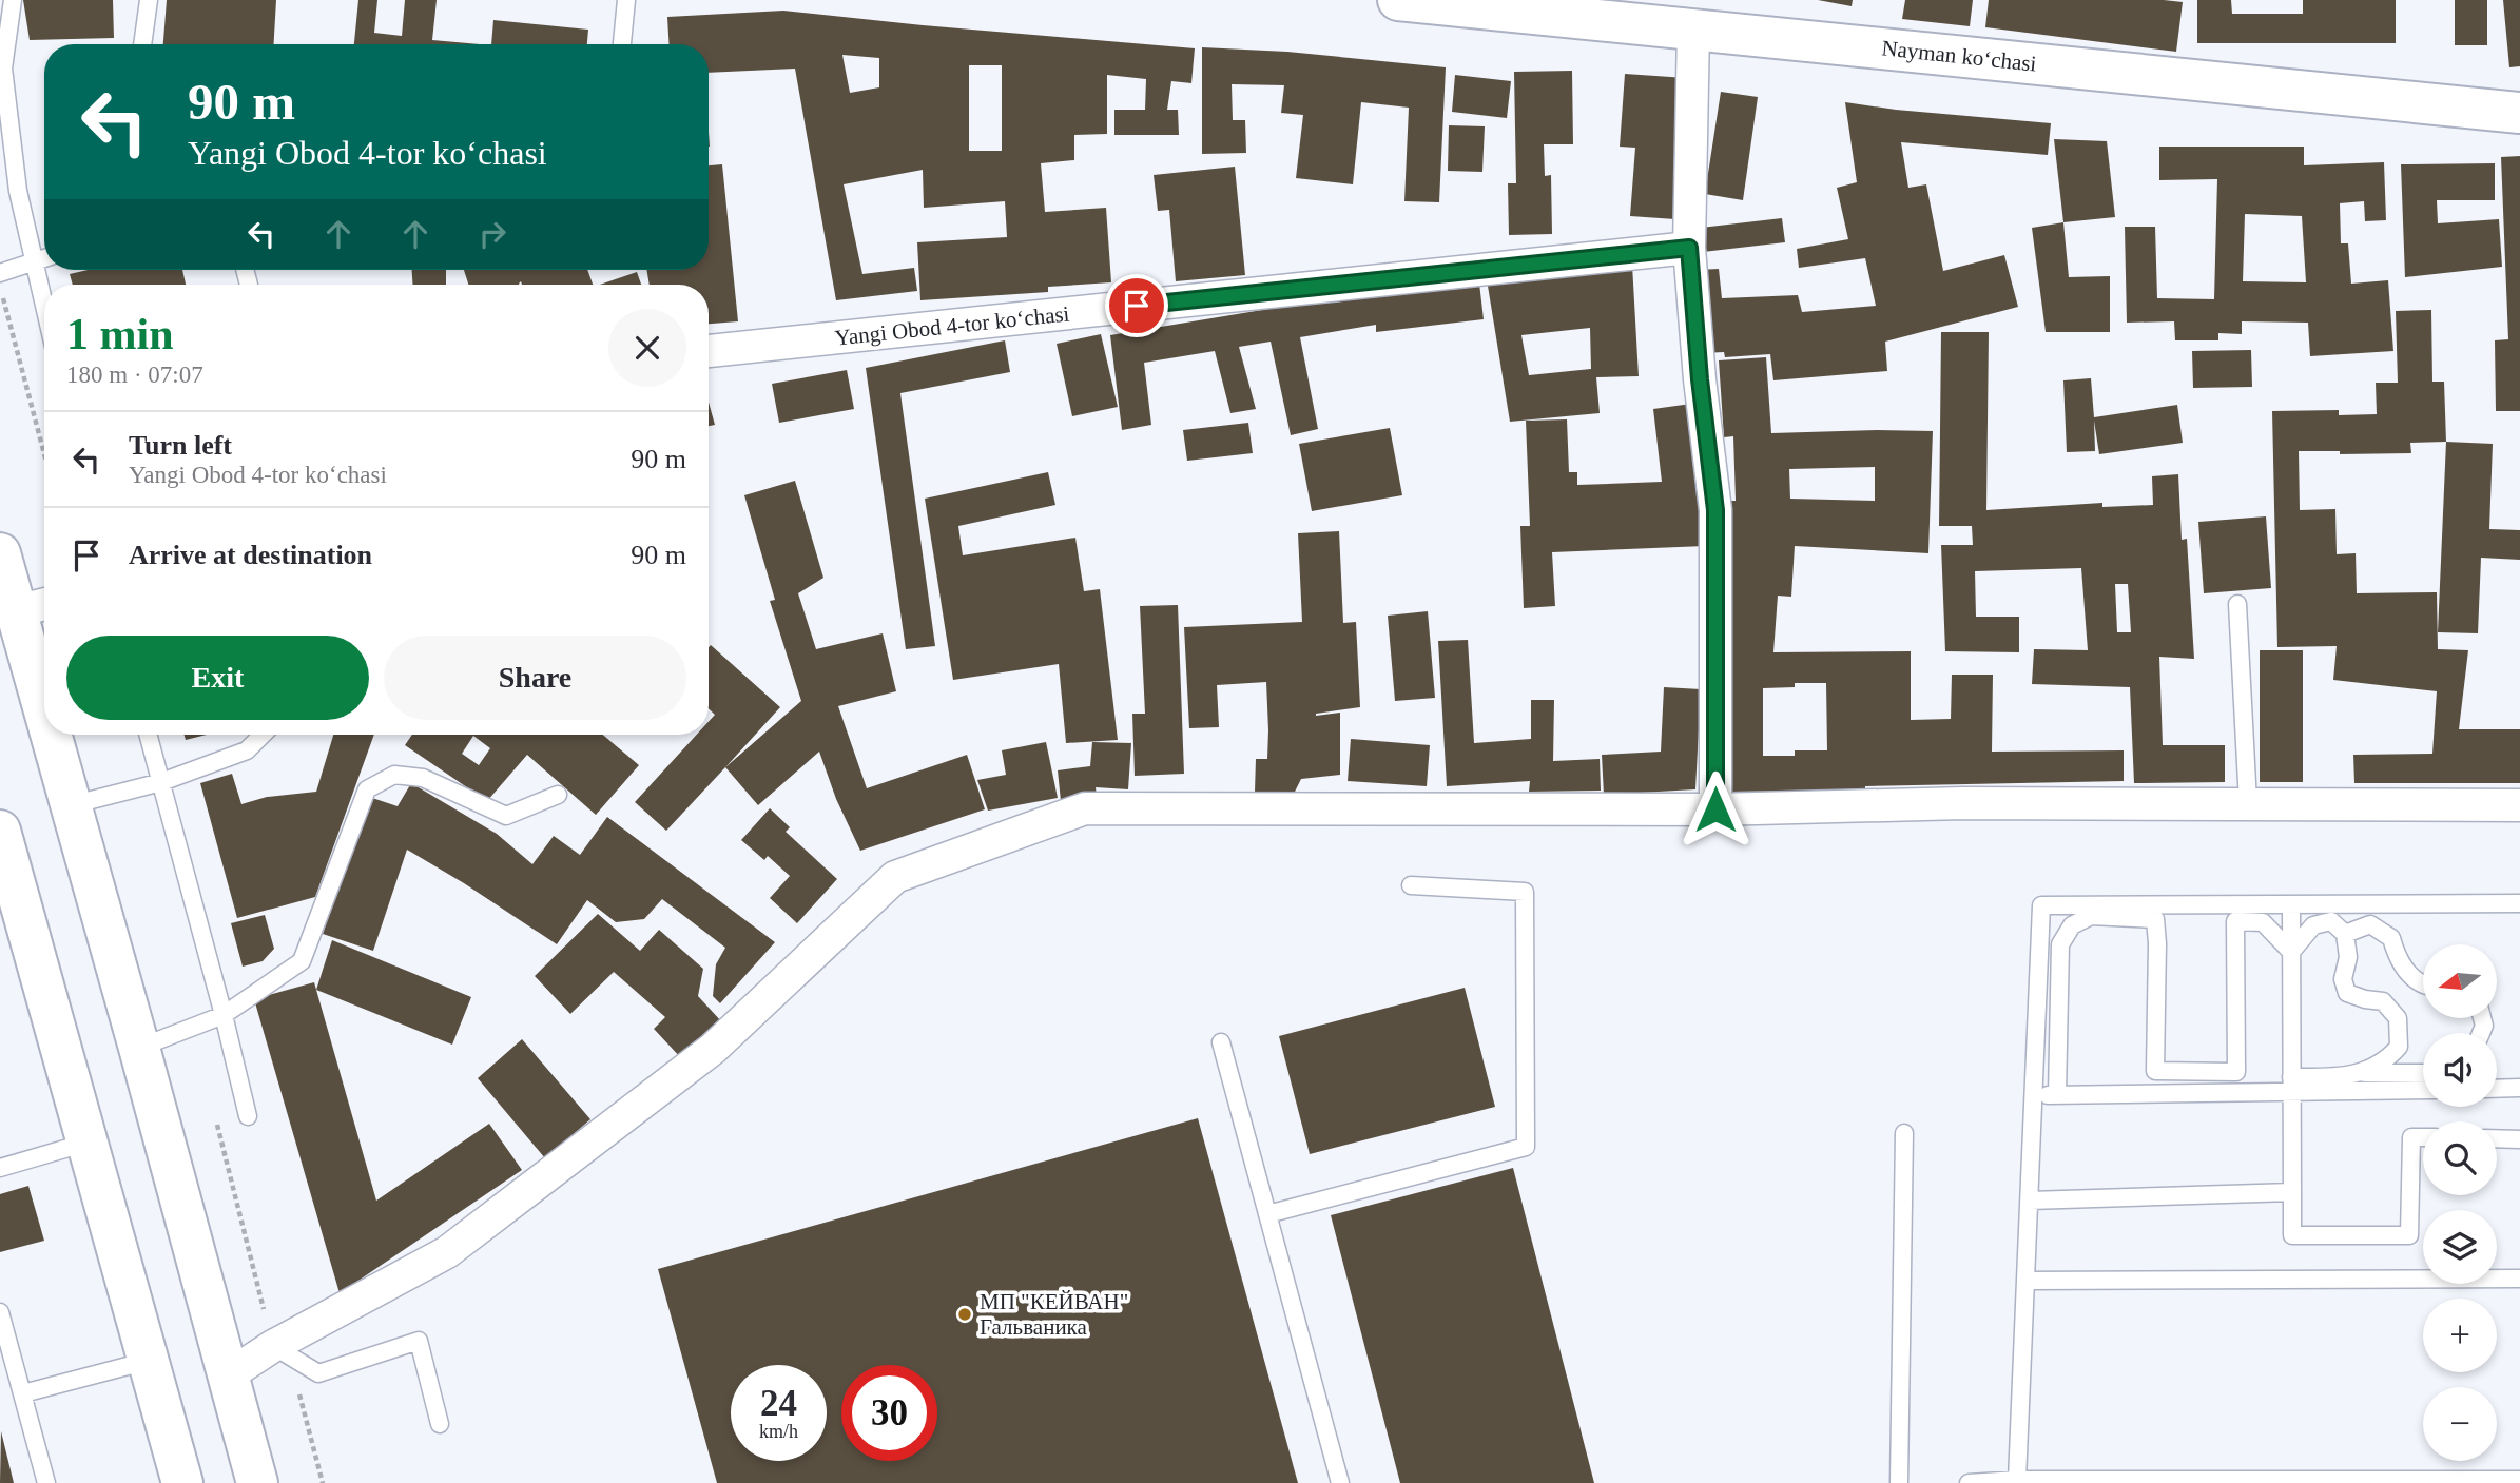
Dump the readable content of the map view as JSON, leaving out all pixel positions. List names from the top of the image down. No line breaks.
{"streets":{"main road":["Nayman koʻchasi"],"street":["Yangi Obod 4-tor koʻchasi"]},"places":["МП \"КЕЙВАН\" Гальваника"],"north":"left","page":{"turn":["90 m","Yangi Obod 4-tor koʻchasi"],"heading":["1 min","180 m · 07:07"],"list":[{"name":"Turn left","note":"Yangi Obod 4-tor koʻchasi","value":"90 m"},{"name":"Arrive at destination","value":"90 m"}],"buttons":["Exit","Share"],"map_buttons":["+","−"],"speed":"24 km/h","limit":"30"}}
